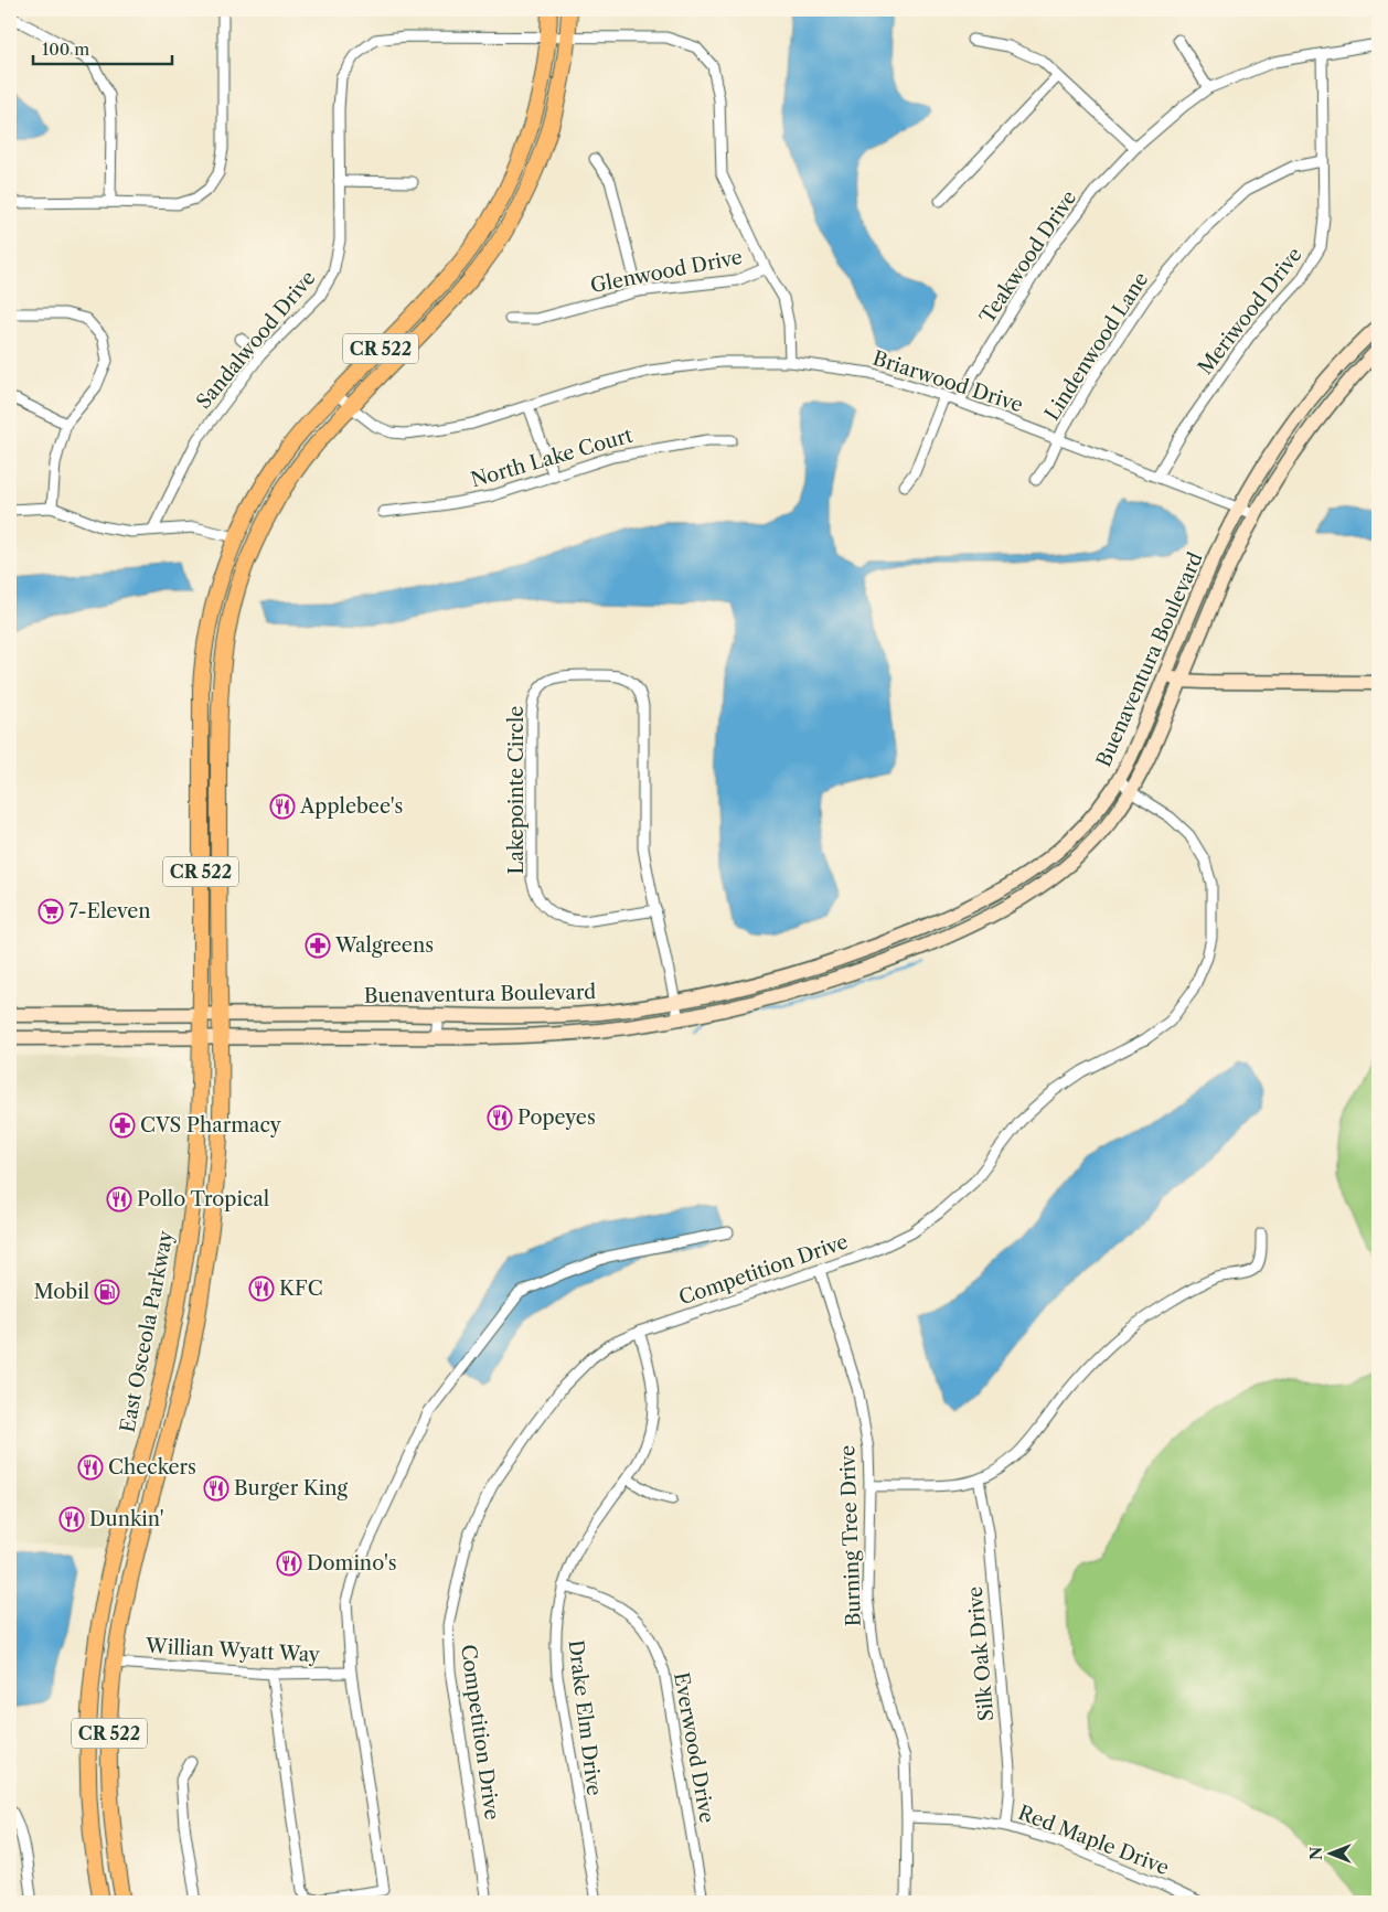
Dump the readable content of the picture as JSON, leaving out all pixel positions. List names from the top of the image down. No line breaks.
{"streets":{"main road":["CR 522","Buenaventura Boulevard","East Osceola Parkway"],"street":["Teakwood Drive","Glenwood Drive","Meriwood Drive","Sandalwood Drive","Lindenwood Lane","Briarwood Drive","North Lake Court","Lakepointe Circle","Competition Drive","Burning Tree Drive","Willian Wyatt Way","Silk Oak Drive","Drake Elm Drive","Everwood Drive","Red Maple Drive"]},"crossings":[["Teakwood Drive","Meriwood Drive"],["Teakwood Drive","Briarwood Drive"],["Glenwood Drive","Sandalwood Drive"],["Meriwood Drive","Lindenwood Lane"],["Meriwood Drive","Briarwood Drive"],["Sandalwood Drive","CR 522"],["Sandalwood Drive","Briarwood Drive"],["Sandalwood Drive","East Osceola Parkway"],["Lindenwood Lane","Briarwood Drive"],["CR 522","Briarwood Drive"],["CR 522","Buenaventura Boulevard"],["CR 522","Willian Wyatt Way"],["Briarwood Drive","Buenaventura Boulevard"],["Briarwood Drive","East Osceola Parkway"],["Buenaventura Boulevard","Lakepointe Circle"],["Buenaventura Boulevard","Competition Drive"],["Buenaventura Boulevard","East Osceola Parkway"],["Competition Drive","Burning Tree Drive"],["Competition Drive","Drake Elm Drive"],["Burning Tree Drive","Red Maple Drive"],["Silk Oak Drive","Red Maple Drive"],["Drake Elm Drive","Everwood Drive"]],"places":{"restaurant":["Applebee's","Popeyes","Pollo Tropical","KFC","Checkers","Burger King","Dunkin'","Domino's"],"supermarket":["7-Eleven"],"pharmacy":["Walgreens","CVS Pharmacy"],"fuel station":["Mobil"]},"scale_bar":"100 m","north":"left"}
